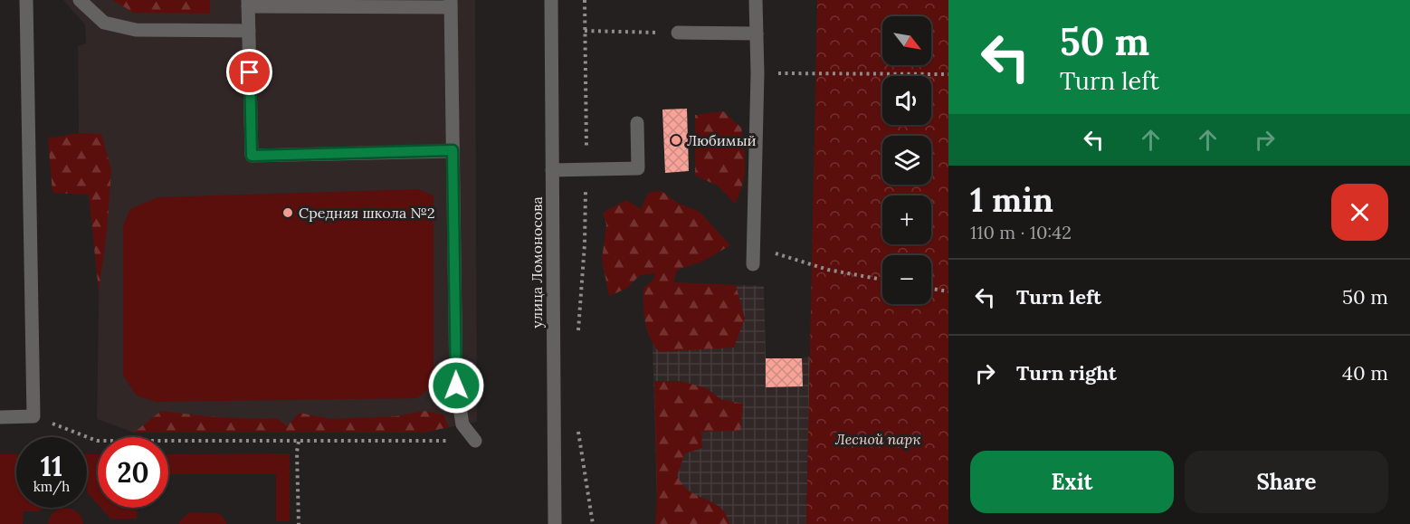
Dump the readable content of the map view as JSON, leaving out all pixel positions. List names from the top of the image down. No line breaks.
{"streets":{"street":["улица Ломоносова"]},"parks":["Лесной парк"],"places":["Любимый","Средняя школа №2"],"north":"bottom right","page":{"turn":["50 m","Turn left"],"map_buttons":["+","−"],"heading":["1 min","110 m · 10:42"],"list":[{"name":"Turn left","value":"50 m"},{"name":"Turn right","value":"40 m"}],"speed":"11 km/h","limit":"20","buttons":["Exit","Share"]}}
